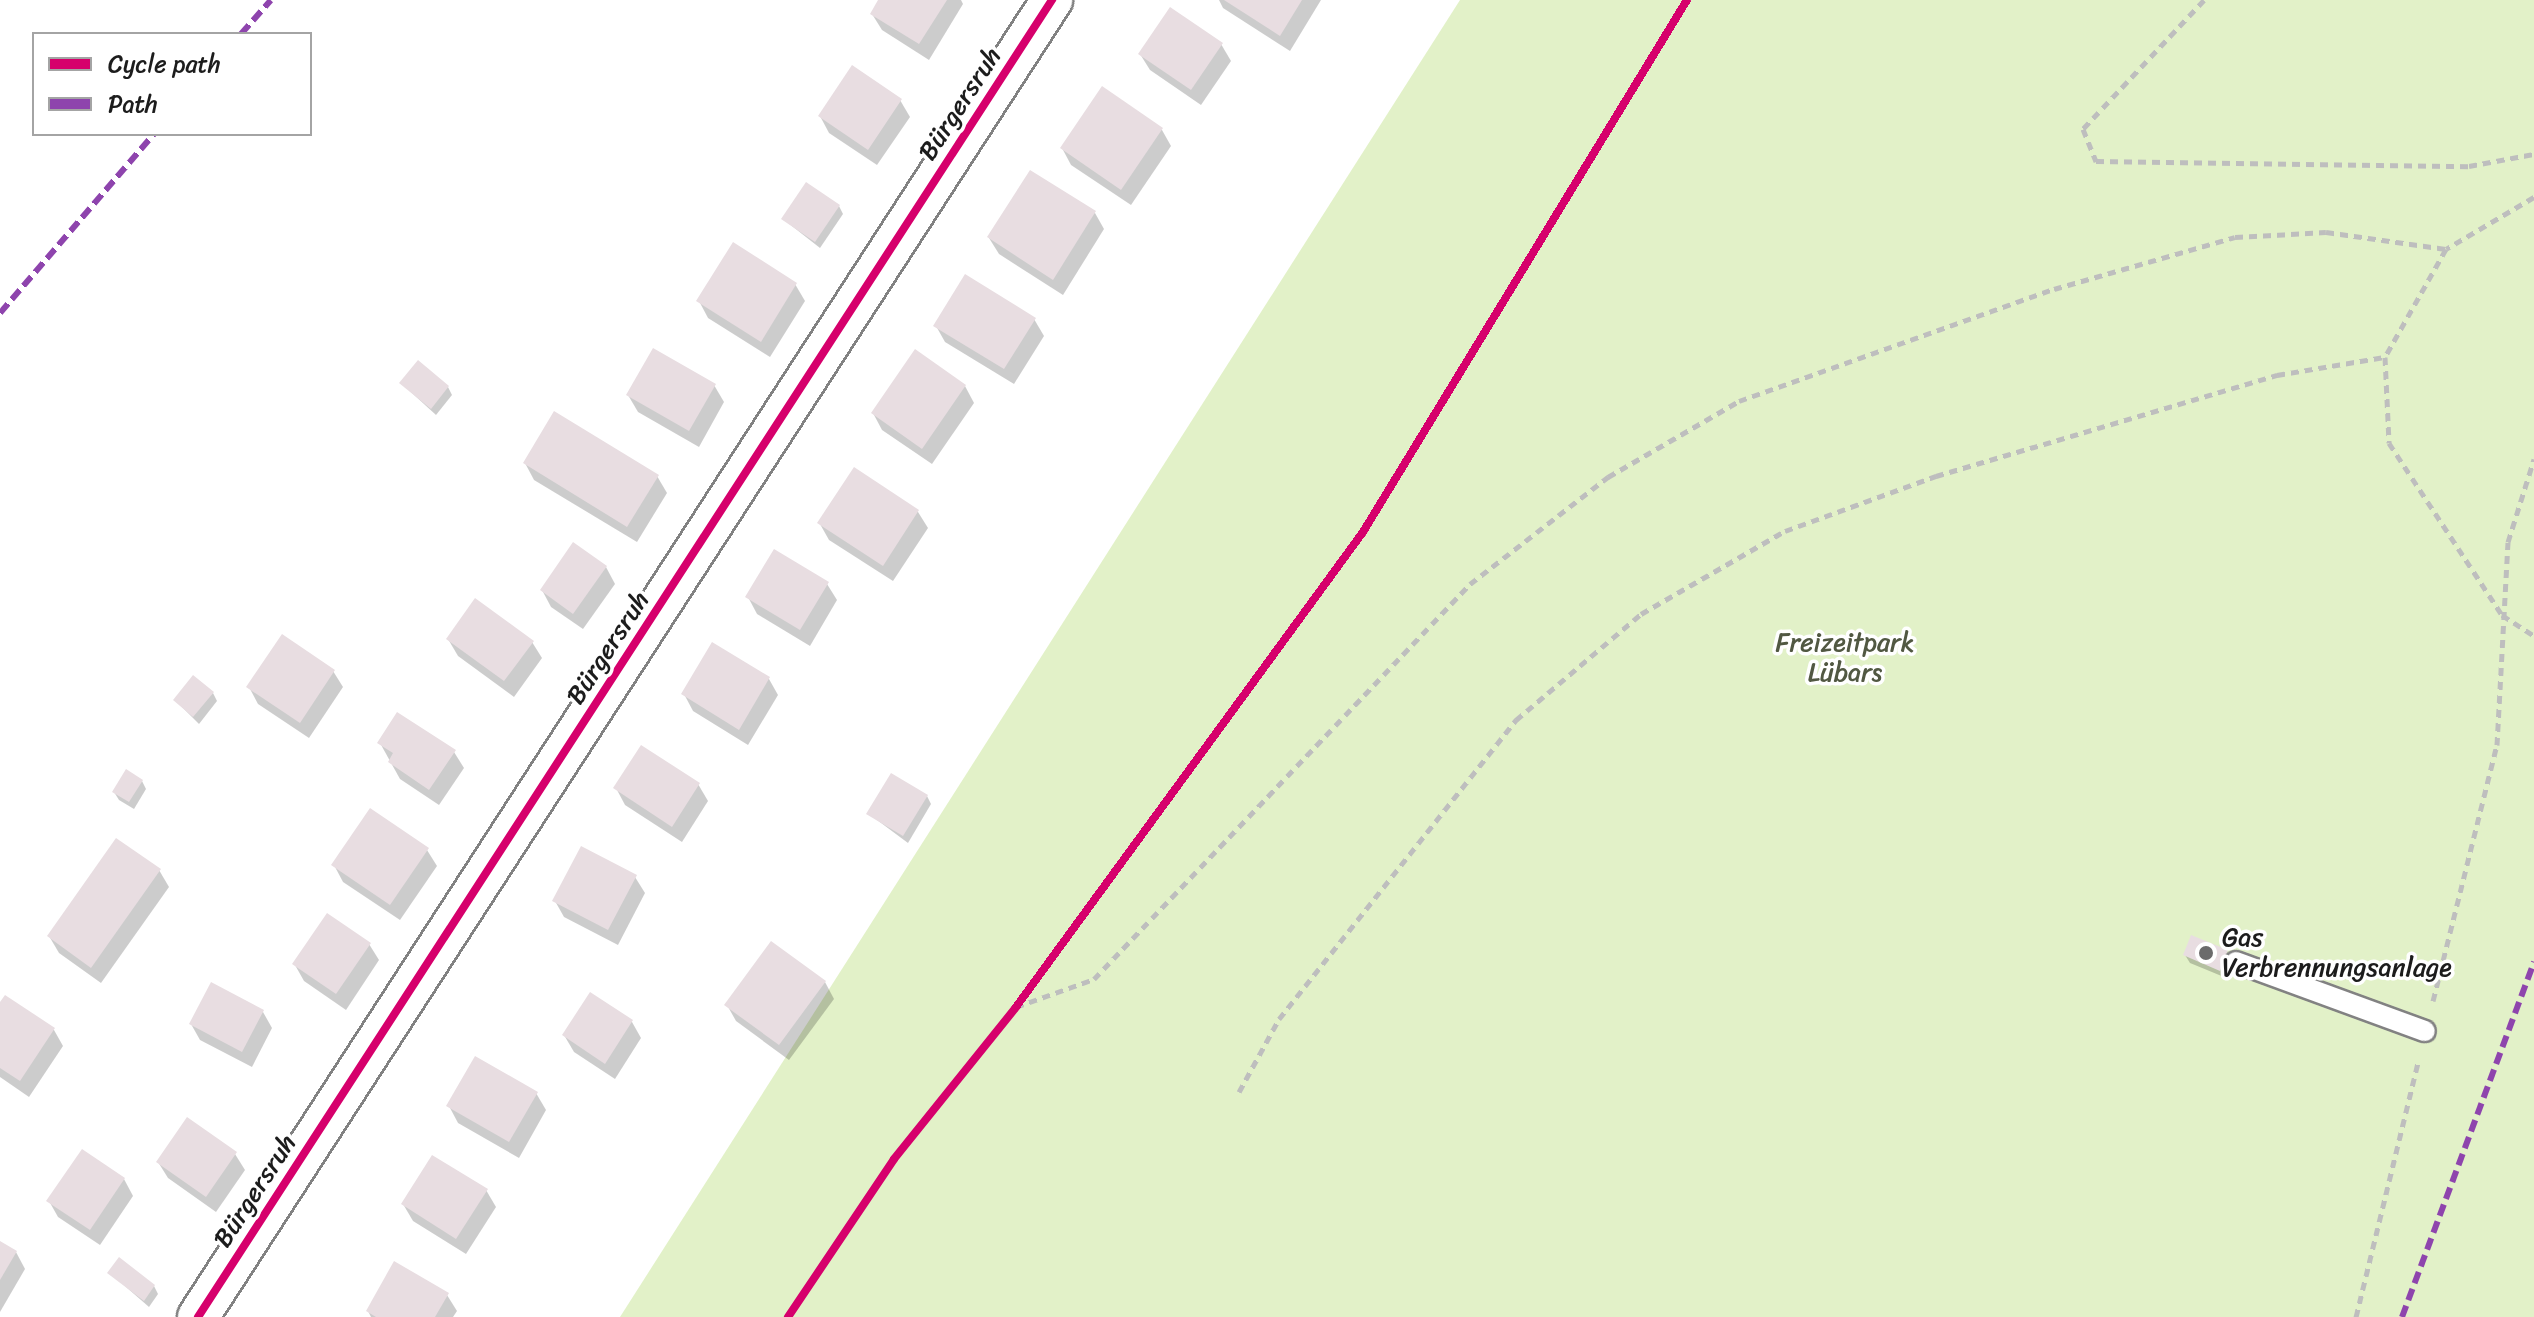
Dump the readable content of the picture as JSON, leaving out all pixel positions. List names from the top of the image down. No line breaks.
{"streets":{"street":["Bürgersruh"]},"parks":["Freizeitpark Lübars"],"places":["Gas Verbrennungsanlage"],"legend":["Cycle path","Path"]}
